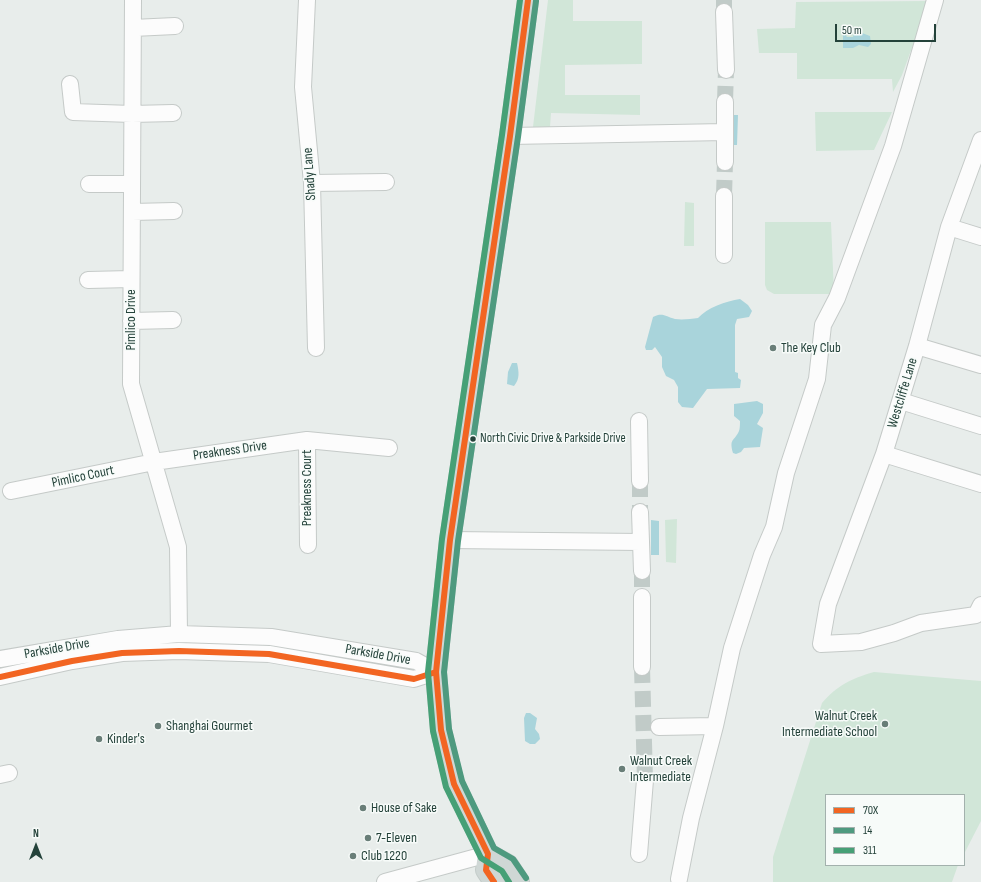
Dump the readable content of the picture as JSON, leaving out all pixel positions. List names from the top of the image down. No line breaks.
{"streets":{"street":["Shady Lane","Pimlico Drive","Westcliffe Lane","Preakness Drive","Pimlico Court","Preakness Court","Parkside Drive"]},"crossings":[["Pimlico Drive","Preakness Drive"],["Pimlico Drive","Pimlico Court"],["Pimlico Drive","Parkside Drive"],["Preakness Drive","Pimlico Court"],["Preakness Drive","Preakness Court"]],"places":["The Key Club","North Civic Drive & Parkside Drive","Walnut Creek Intermediate School","Shanghai Gourmet","Kinder's","Walnut Creek Intermediate","House of Sake","7-Eleven","Club 1220"],"lines":["transit line 70X","transit line 311","transit line 14"],"legend":["70X","14","311"],"scale_bar":"50 m","north":"top"}
